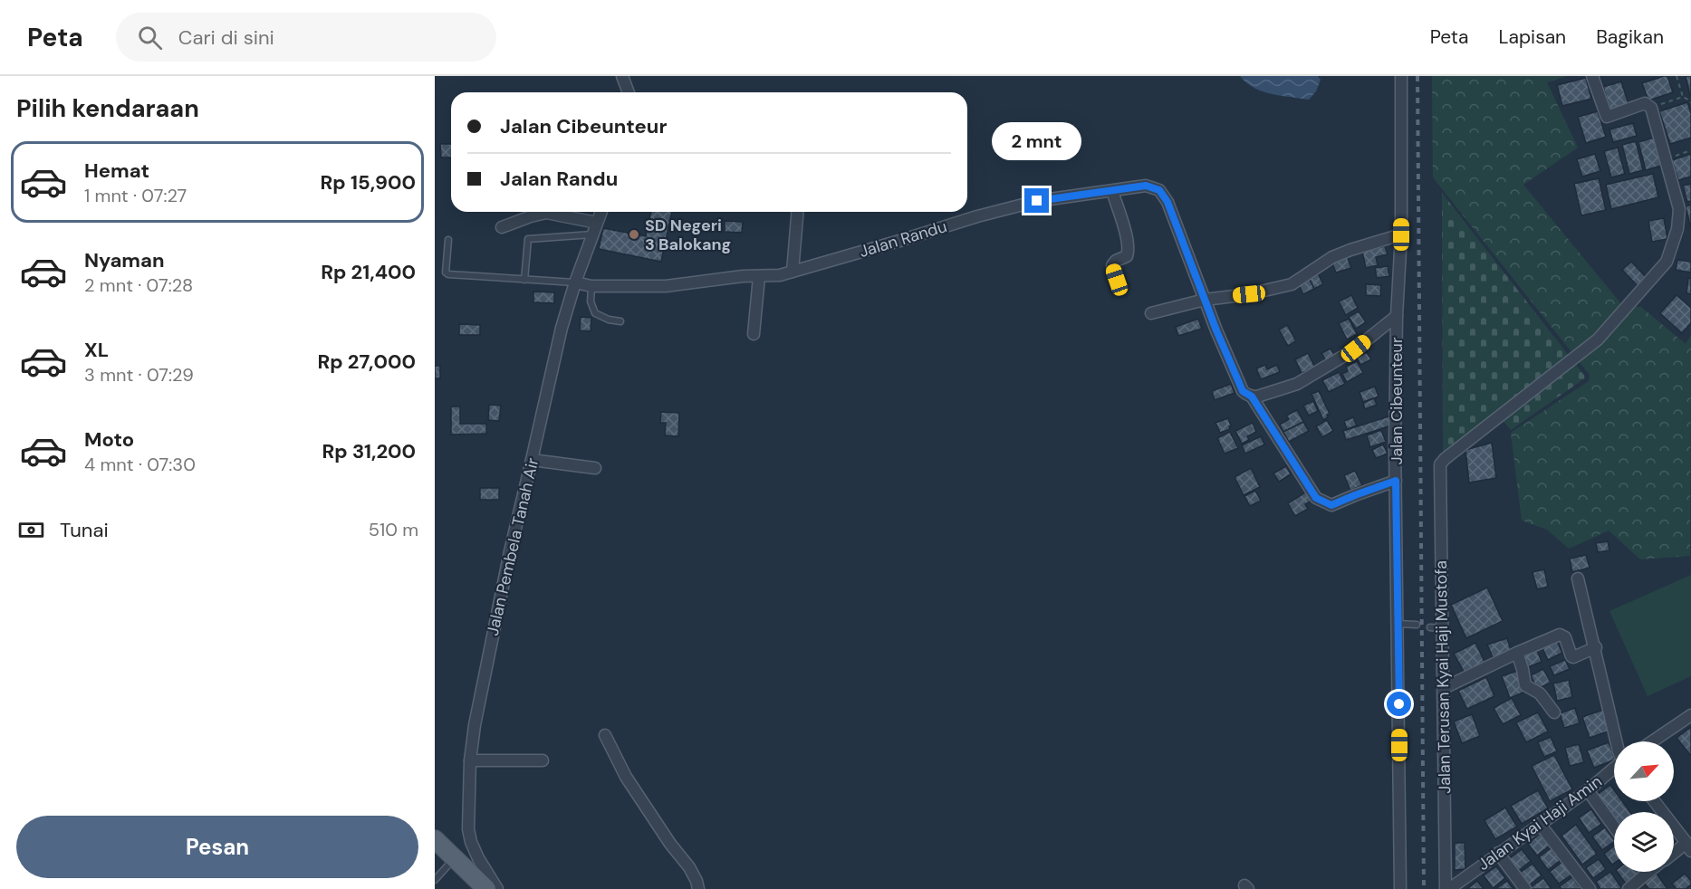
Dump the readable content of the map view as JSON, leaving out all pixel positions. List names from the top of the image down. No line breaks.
{"streets":{"street":["Jalan Randu","Jalan Cibeunteur","Jalan Pembela Tanah Air","Jalan Terusan Kyai Haji Mustofa","Jalan Kyai Haji Amin"]},"crossings":[["Jalan Randu","Jalan Cibeunteur"],["Jalan Randu","Jalan Pembela Tanah Air"],["Jalan Terusan Kyai Haji Mustofa","Jalan Kyai Haji Amin"]],"places":["SD Negeri 3 Balokang"],"north":"top right","page":{"header":"Peta","search":"Cari di sini","nav":["Peta","Lapisan","Bagikan"],"heading":"Pilih kendaraan","banner":["Jalan Cibeunteur","Jalan Randu"],"bubble":"2 mnt","list":[{"name":"Hemat","note":"1 mnt · 07:27","value":"Rp 15,900"},{"name":"Nyaman","note":"2 mnt · 07:28","value":"Rp 21,400"},{"name":"XL","note":"3 mnt · 07:29","value":"Rp 27,000"},{"name":"Moto","note":"4 mnt · 07:30","value":"Rp 31,200"}],"pay":["Tunai","510 m"],"buttons":"Pesan"}}
